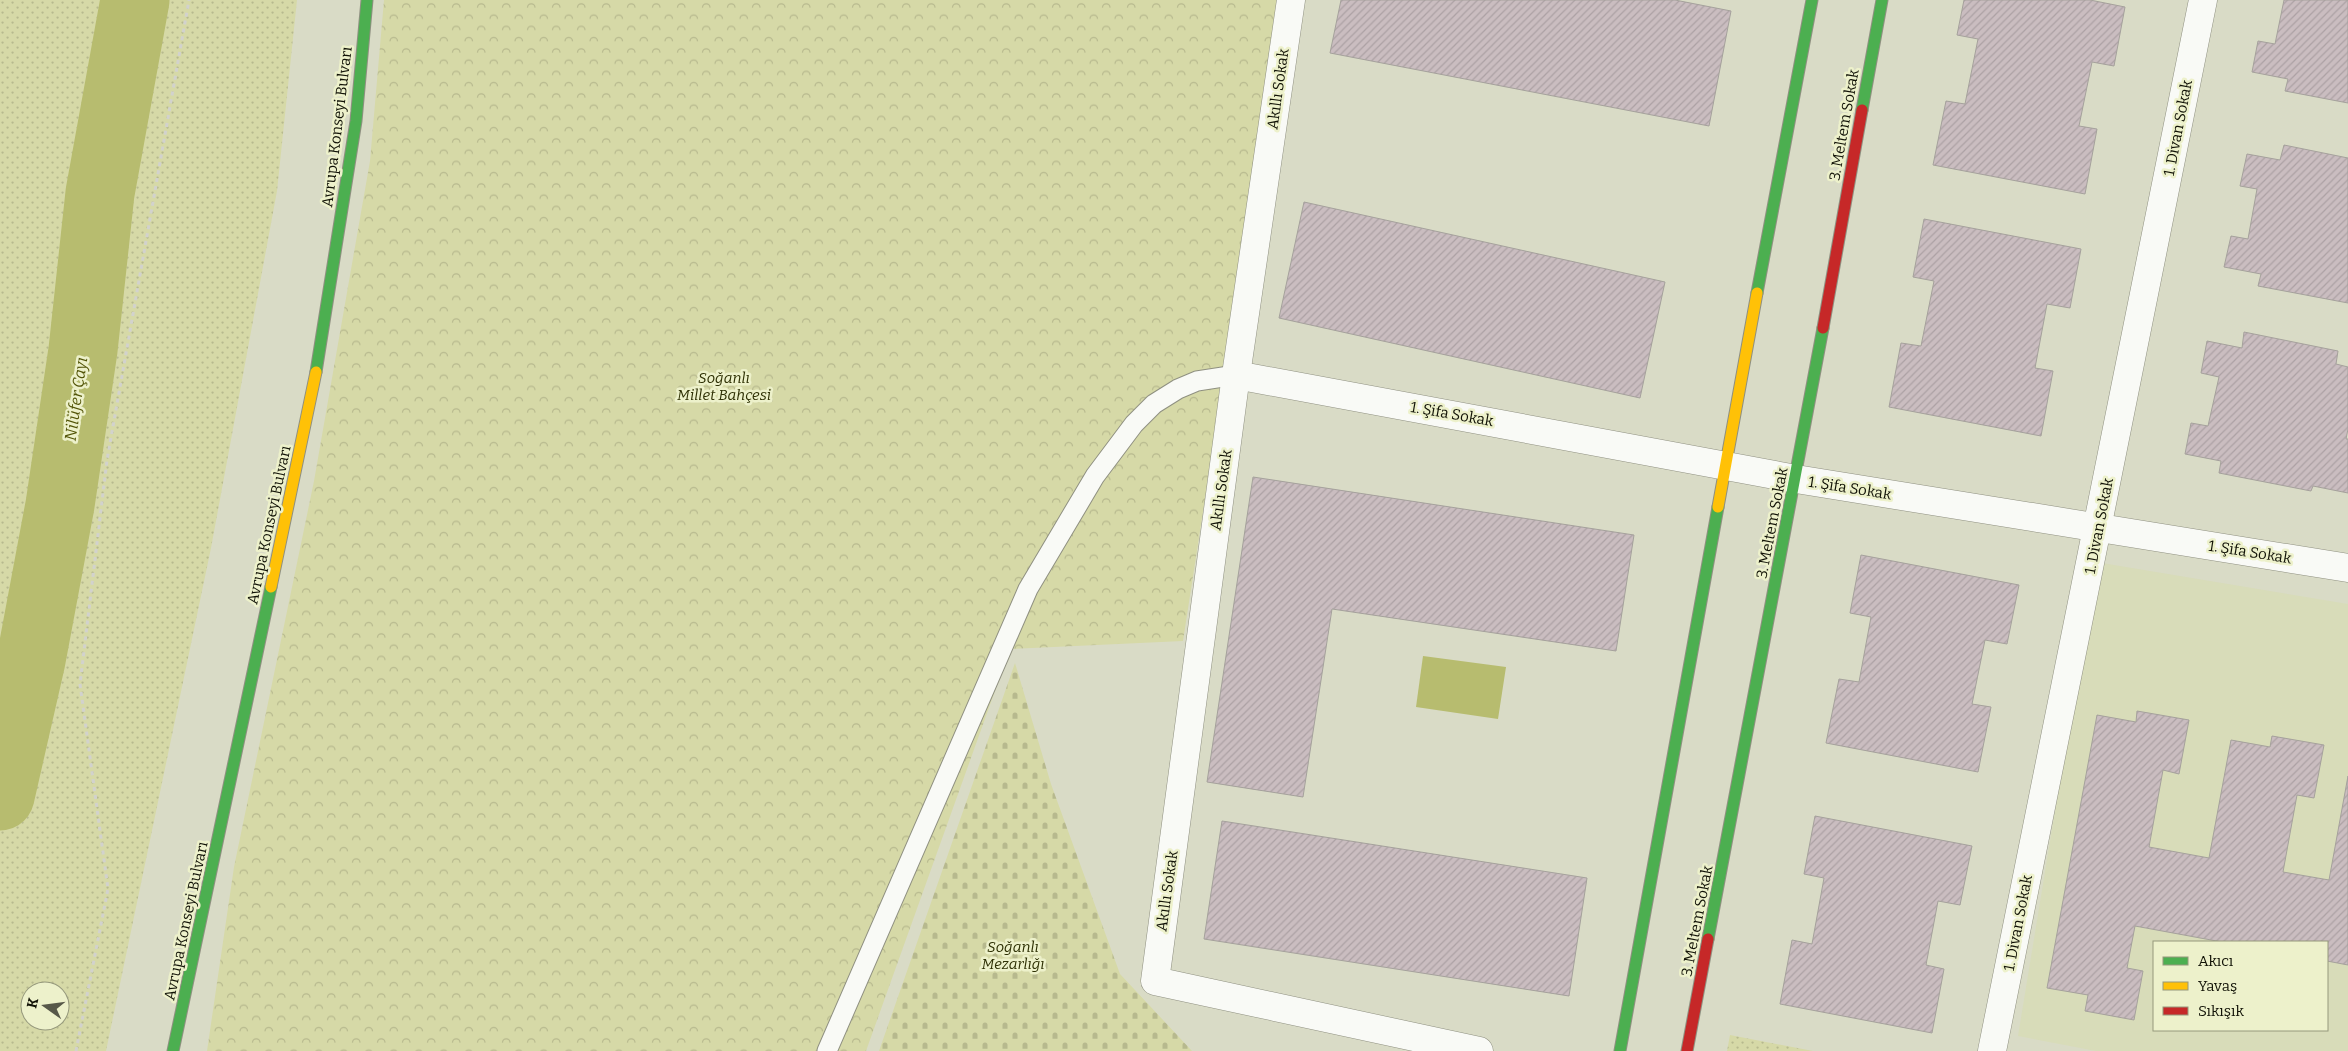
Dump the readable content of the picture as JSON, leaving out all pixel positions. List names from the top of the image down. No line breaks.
{"streets":{"street":["Akıllı Sokak","3. Meltem Sokak","Avrupa Konseyi Bulvarı","1. Divan Sokak","1. Şifa Sokak"]},"crossings":[["Akıllı Sokak","1. Şifa Sokak"],["3. Meltem Sokak","1. Şifa Sokak"],["1. Divan Sokak","1. Şifa Sokak"]],"water":["Nilüfer Çayı"],"parks":["Soğanlı Millet Bahçesi","Soğanlı Mezarlığı"],"legend":["Akıcı","Yavaş","Sıkışık"],"north":"left"}
